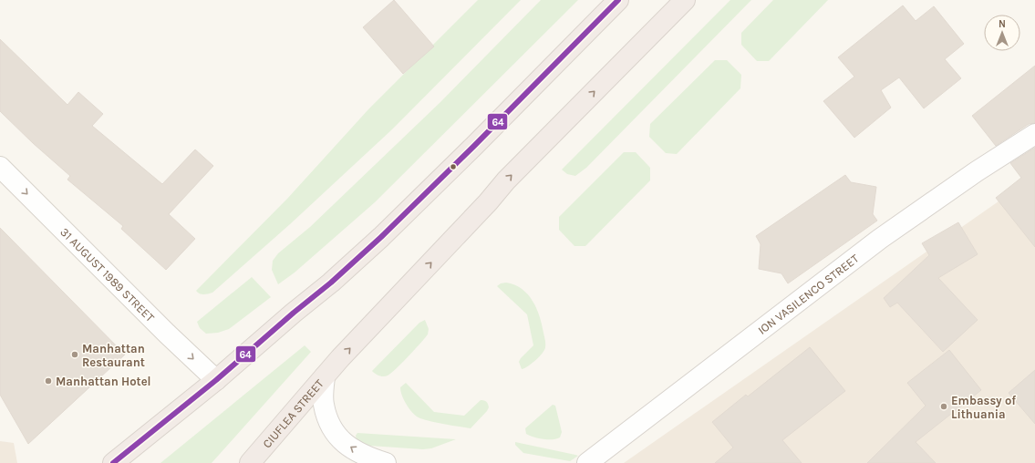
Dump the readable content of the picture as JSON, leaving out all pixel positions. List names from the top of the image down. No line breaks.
{"streets":{"highway":["CIUFLEA STREET"],"street":["31 AUGUST 1989 STREET","ION VASILENCO STREET"]},"one_way":["31 AUGUST 1989 STREET"],"places":["Manhattan Restaurant","Manhattan Hotel","Embassy of Lithuania"],"lines":["transit line 64"],"north":"top"}
